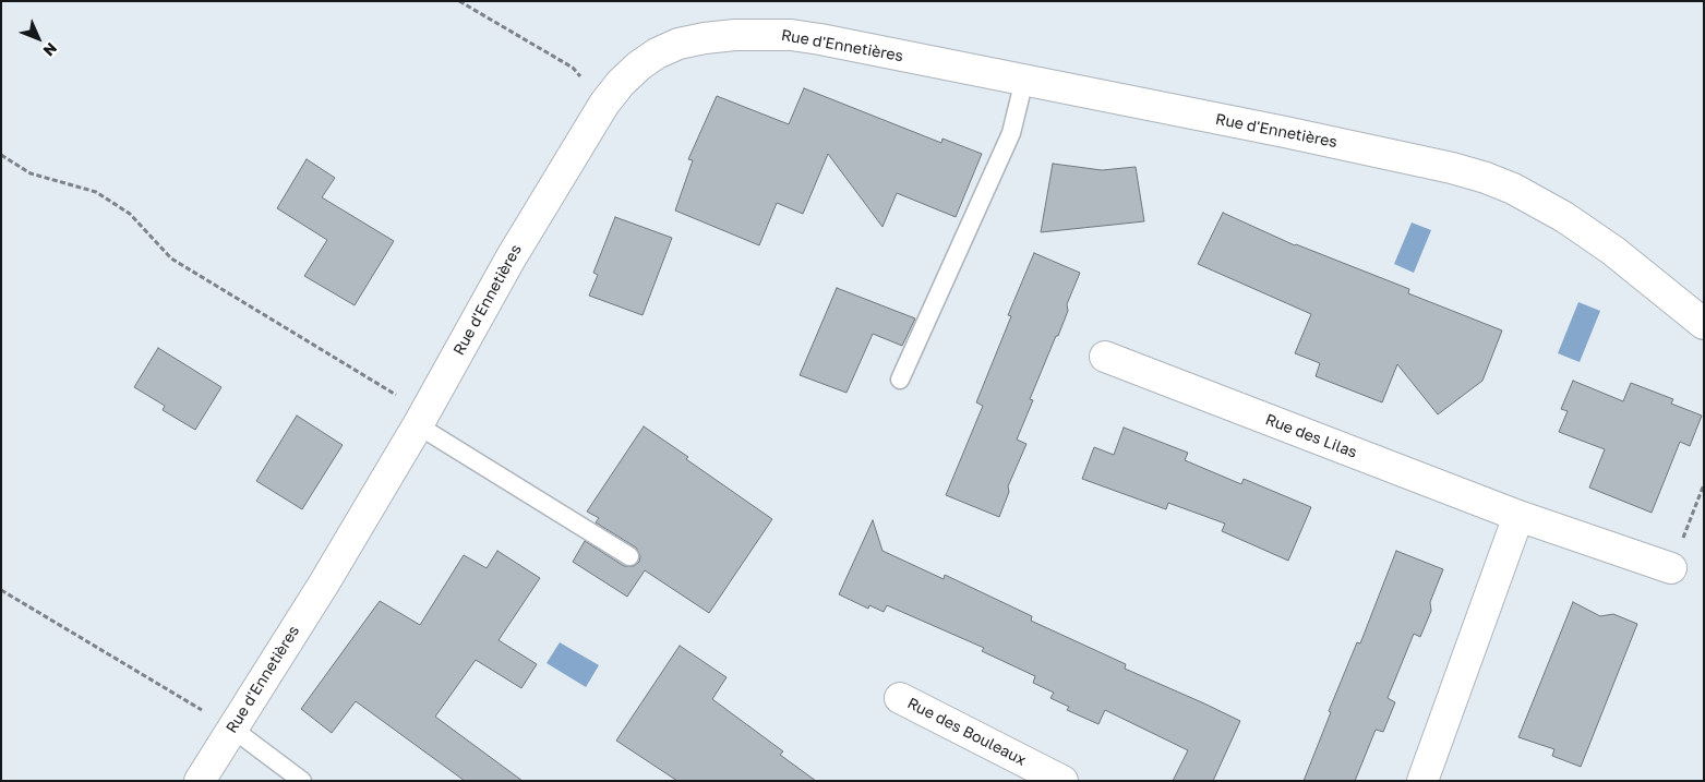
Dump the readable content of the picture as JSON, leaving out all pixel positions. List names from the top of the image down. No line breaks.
{"streets":{"street":["Rue d'Ennetières","Rue des Lilas","Rue des Bouleaux"]},"north":"bottom right"}
